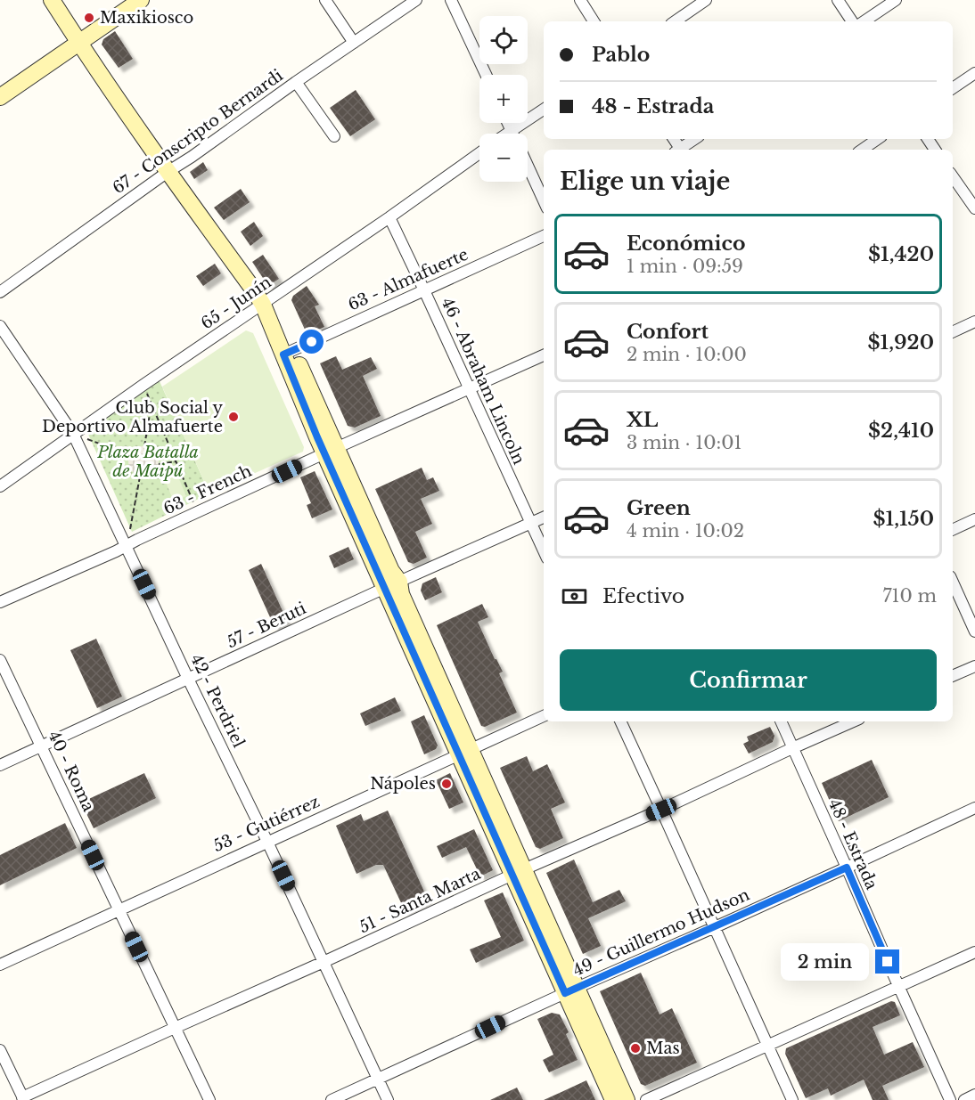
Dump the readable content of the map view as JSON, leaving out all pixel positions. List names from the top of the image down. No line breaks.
{"streets":{"street":["67 - Conscripto Bernardi","63 - Almafuerte","65 - Junín","46 - Abraham Lincoln","63 - French","57 - Beruti","42 - Perdriel","40 - Roma","53 - Gutiérrez","48 - Estrada","51 - Santa Marta","49 - Guillermo Hudson"]},"crossings":[["63 - Almafuerte","46 - Abraham Lincoln"],["65 - Junín","46 - Abraham Lincoln"],["65 - Junín","42 - Perdriel"],["46 - Abraham Lincoln","63 - French"],["46 - Abraham Lincoln","57 - Beruti"],["63 - French","42 - Perdriel"],["57 - Beruti","42 - Perdriel"],["57 - Beruti","40 - Roma"],["42 - Perdriel","53 - Gutiérrez"],["42 - Perdriel","51 - Santa Marta"],["42 - Perdriel","49 - Guillermo Hudson"],["40 - Roma","53 - Gutiérrez"],["40 - Roma","51 - Santa Marta"],["48 - Estrada","51 - Santa Marta"],["48 - Estrada","49 - Guillermo Hudson"]],"parks":["Plaza Batalla de Maipú"],"places":["Maxikiosco","Club Social y Deportivo Almafuerte","Nápoles","Mas"],"page":{"map_buttons":["+","−"],"banner":["Pablo","48 - Estrada"],"heading":"Elige un viaje","list":[{"name":"Económico","note":"1 min · 09:59","value":"$1,420"},{"name":"Confort","note":"2 min · 10:00","value":"$1,920"},{"name":"XL","note":"3 min · 10:01","value":"$2,410"},{"name":"Green","note":"4 min · 10:02","value":"$1,150"}],"pay":["Efectivo","710 m"],"buttons":"Confirmar","bubble":"2 min"}}
